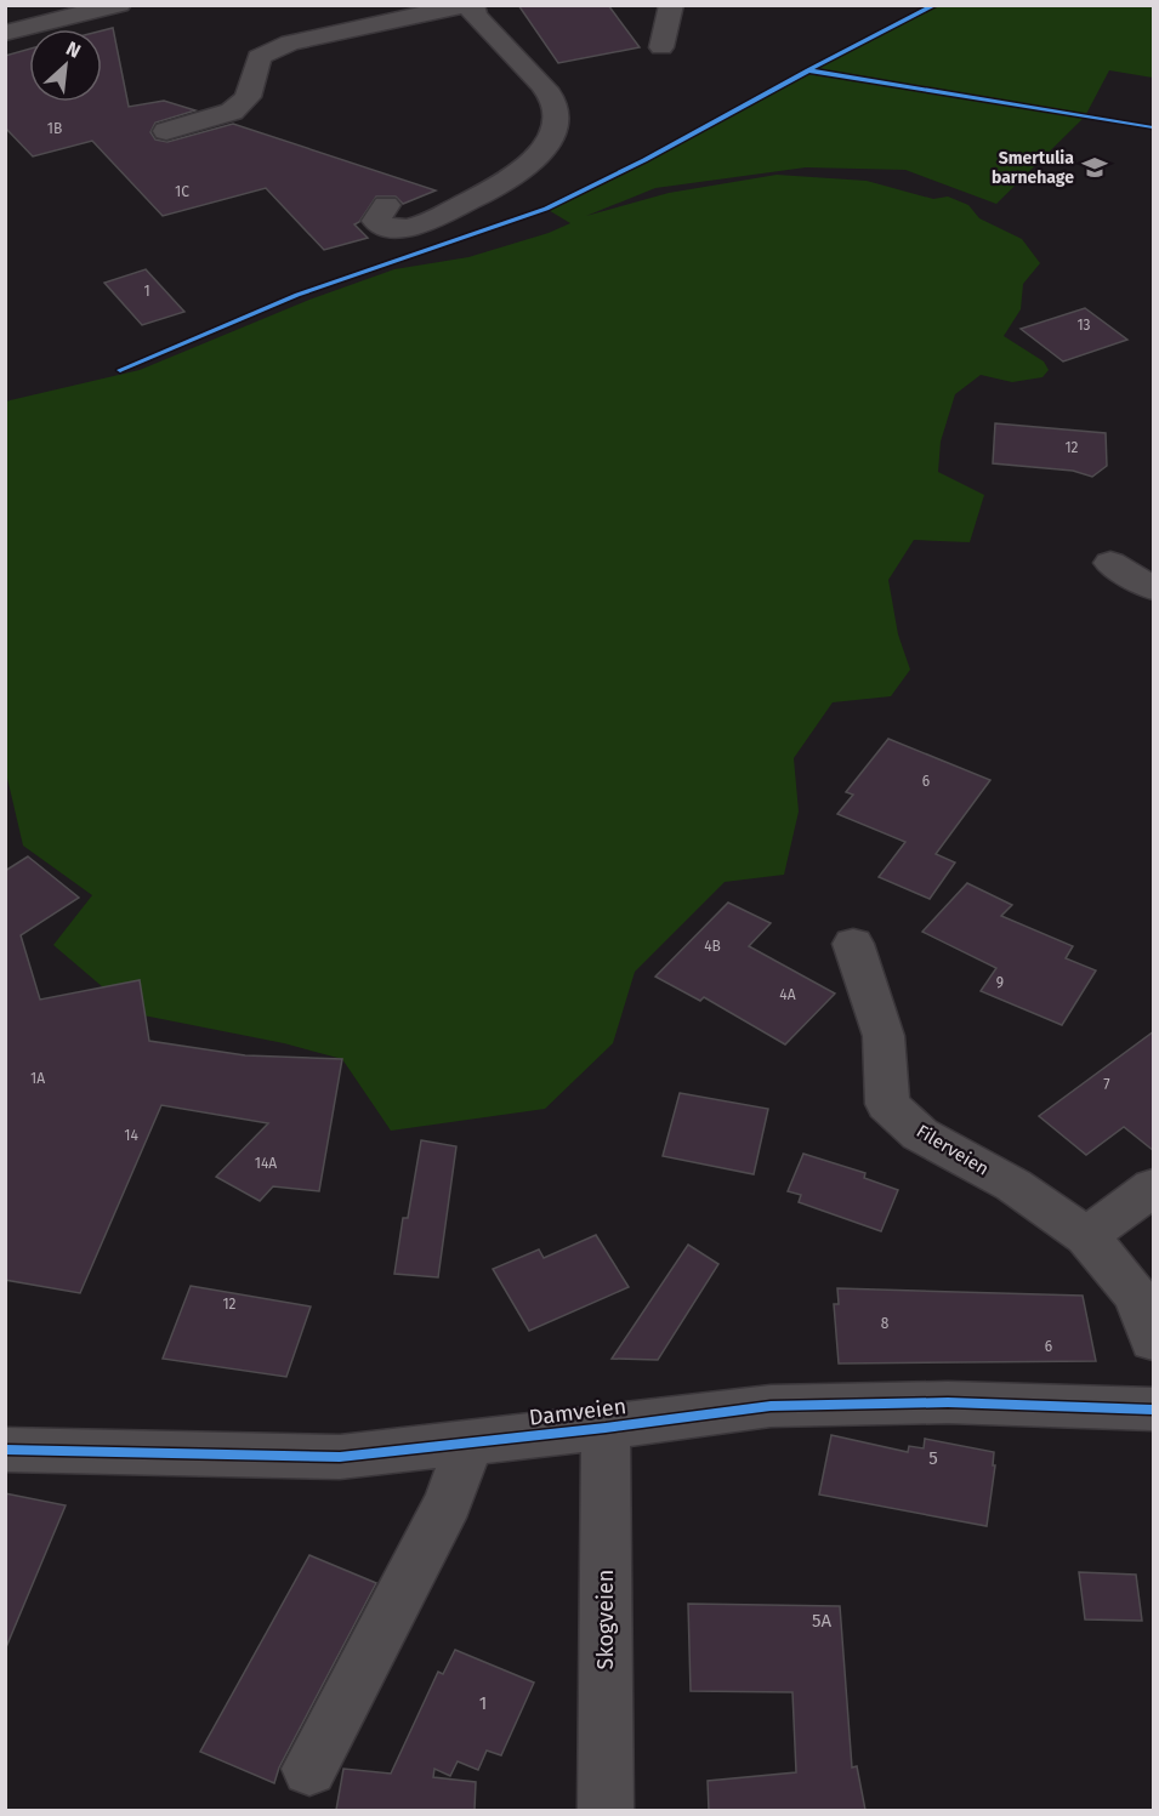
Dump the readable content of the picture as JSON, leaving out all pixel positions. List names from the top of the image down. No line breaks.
{"streets":{"street":["Filerveien","Damveien","Skogveien"]},"crossings":[["Damveien","Skogveien"]],"places":{"school or university":["Smertulia barnehage"]},"house_numbers":["1B","1C","1","13","12","6","4B","9","4A","1A","7","14","14A","12","8","6","5","5A","1"],"north":"top right"}
